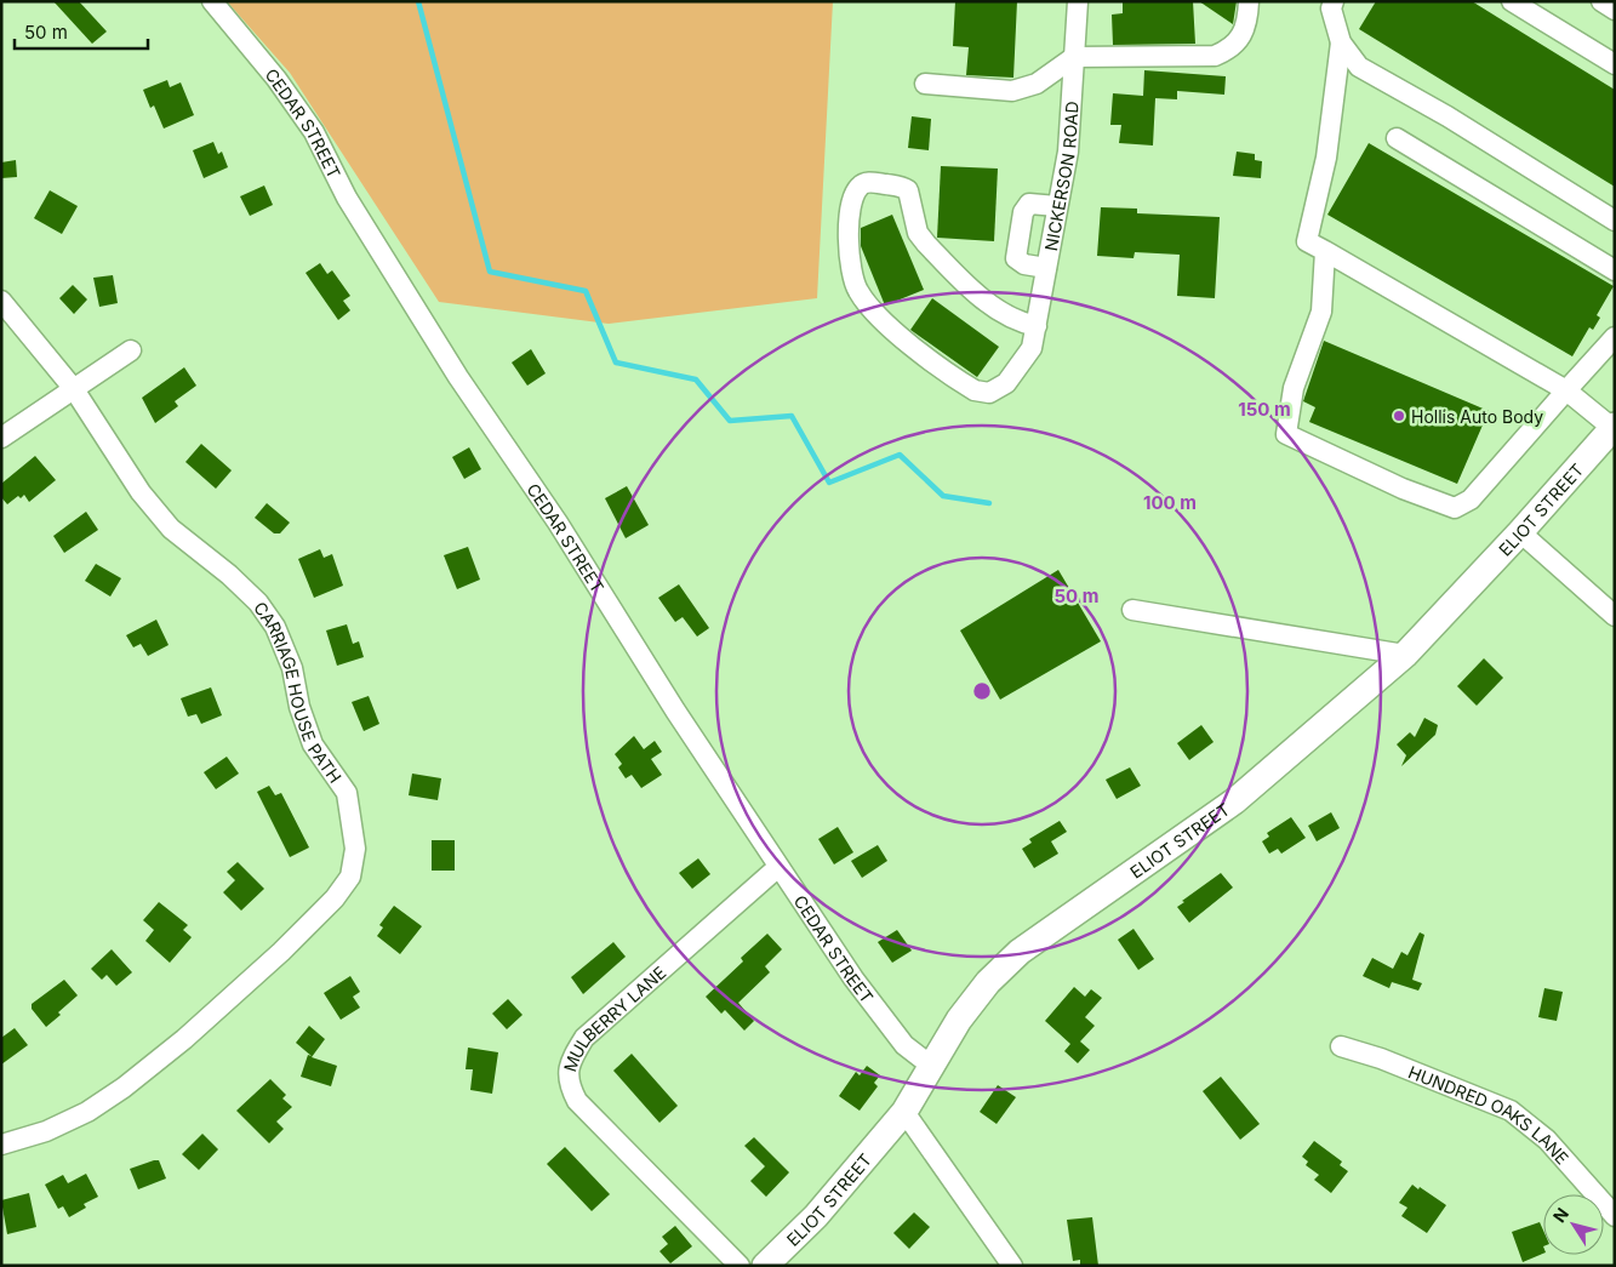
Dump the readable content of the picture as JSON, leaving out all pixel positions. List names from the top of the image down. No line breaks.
{"streets":{"main road":["ELIOT STREET"],"street":["CEDAR STREET","NICKERSON ROAD","CARRIAGE HOUSE PATH","MULBERRY LANE","HUNDRED OAKS LANE"]},"crossings":[["CEDAR STREET","ELIOT STREET"],["CEDAR STREET","MULBERRY LANE"]],"places":["Hollis Auto Body"],"scale_bar":"50 m","north":"top left","rings":["150 m","100 m","50 m"]}
